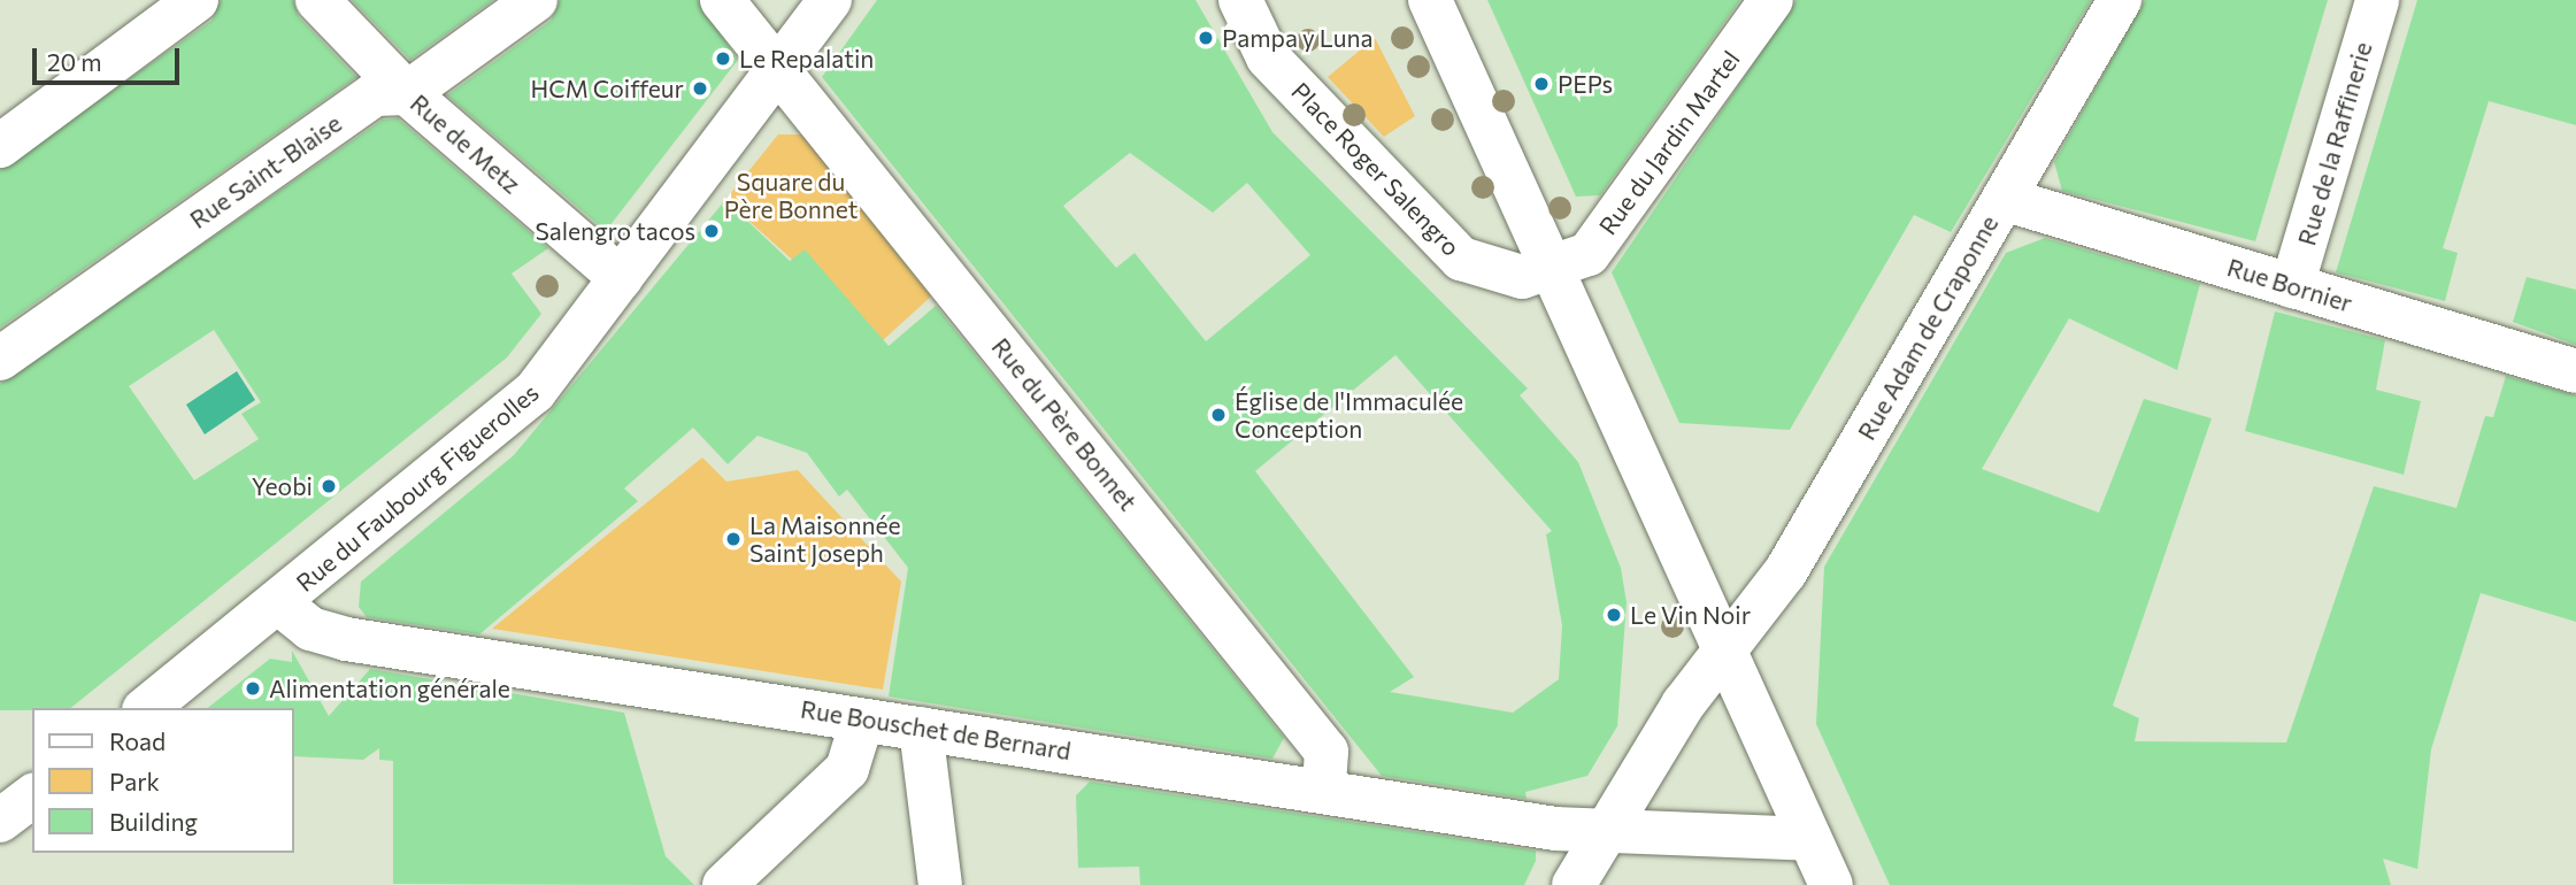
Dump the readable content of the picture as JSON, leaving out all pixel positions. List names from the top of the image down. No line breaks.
{"streets":{"street":["Rue du Jardin Martel","Rue de Metz","Rue de la Raffinerie","Place Roger Salengro","Rue Saint-Blaise","Rue Bornier","Rue Adam de Craponne","Rue du Père Bonnet","Rue du Faubourg Figuerolles","Rue Bouschet de Bernard"]},"crossings":[["Rue du Jardin Martel","Place Roger Salengro"],["Rue de Metz","Rue Saint-Blaise"],["Rue de Metz","Rue du Faubourg Figuerolles"],["Rue de la Raffinerie","Rue Bornier"],["Rue Bornier","Rue Adam de Craponne"],["Rue Adam de Craponne","Rue Bouschet de Bernard"],["Rue du Père Bonnet","Rue du Faubourg Figuerolles"],["Rue du Père Bonnet","Rue Bouschet de Bernard"],["Rue du Faubourg Figuerolles","Rue Bouschet de Bernard"]],"parks":["Square du Père Bonnet"],"places":["Pampa y Luna","Le Repalatin","PEPs","HCM Coiffeur","Salengro tacos","Église de l'Immaculée Conception","Yeobi","La Maisonnée Saint Joseph","Le Vin Noir","Alimentation générale"],"legend":["Road","Park","Building"],"scale_bar":"20 m"}
